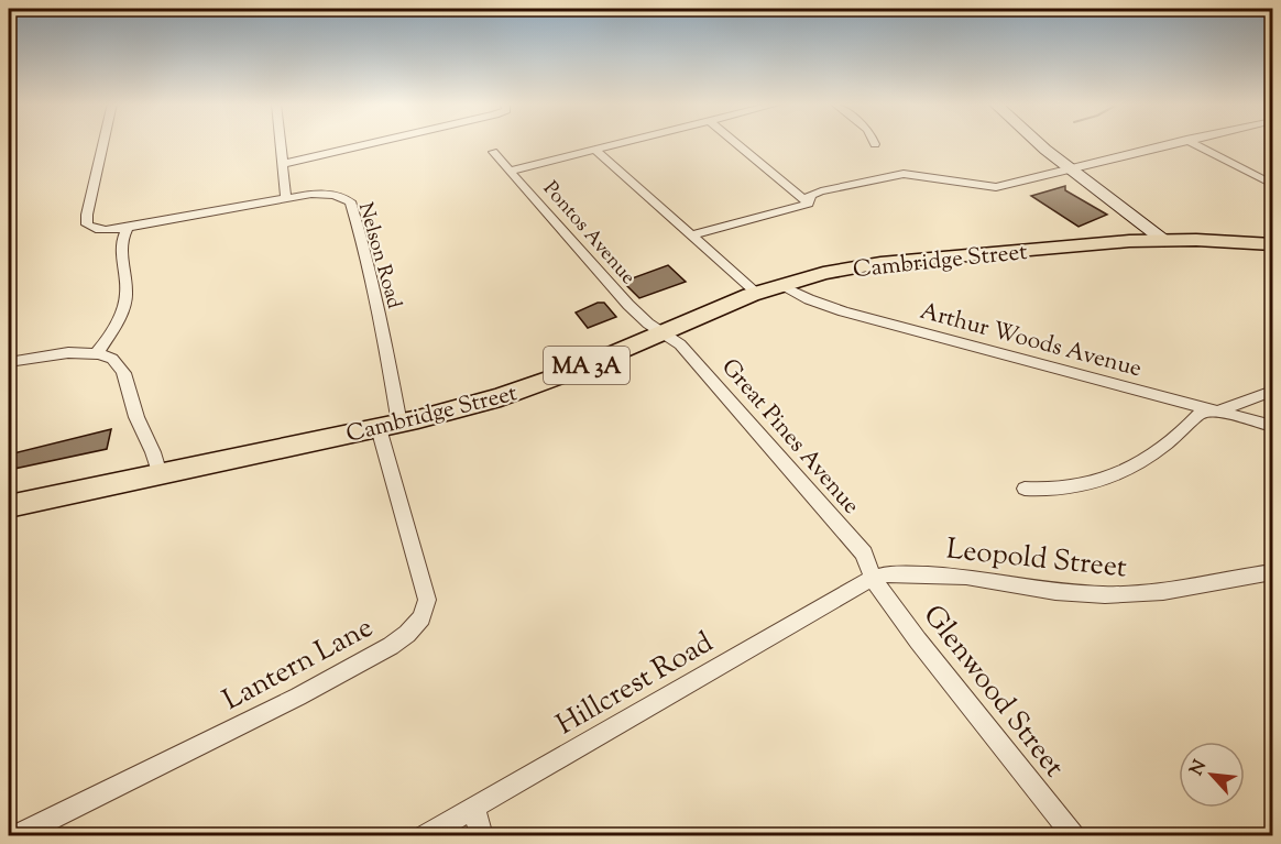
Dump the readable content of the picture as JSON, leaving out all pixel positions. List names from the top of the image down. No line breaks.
{"streets":{"main road":["Cambridge Street","MA 3A"],"street":["Pontos Avenue","Nelson Road","Arthur Woods Avenue","Great Pines Avenue","Leopold Street","Lantern Lane","Hillcrest Road","Glenwood Street"]},"crossings":[["Pontos Avenue","Cambridge Street"],["Pontos Avenue","Great Pines Avenue"],["Nelson Road","Cambridge Street"],["Nelson Road","Lantern Lane"],["Cambridge Street","Arthur Woods Avenue"],["Cambridge Street","Great Pines Avenue"],["Cambridge Street","Lantern Lane"],["Great Pines Avenue","Leopold Street"],["Great Pines Avenue","Hillcrest Road"],["Great Pines Avenue","Glenwood Street"],["Leopold Street","Hillcrest Road"],["Leopold Street","Glenwood Street"],["Hillcrest Road","Glenwood Street"]],"north":"top left"}
